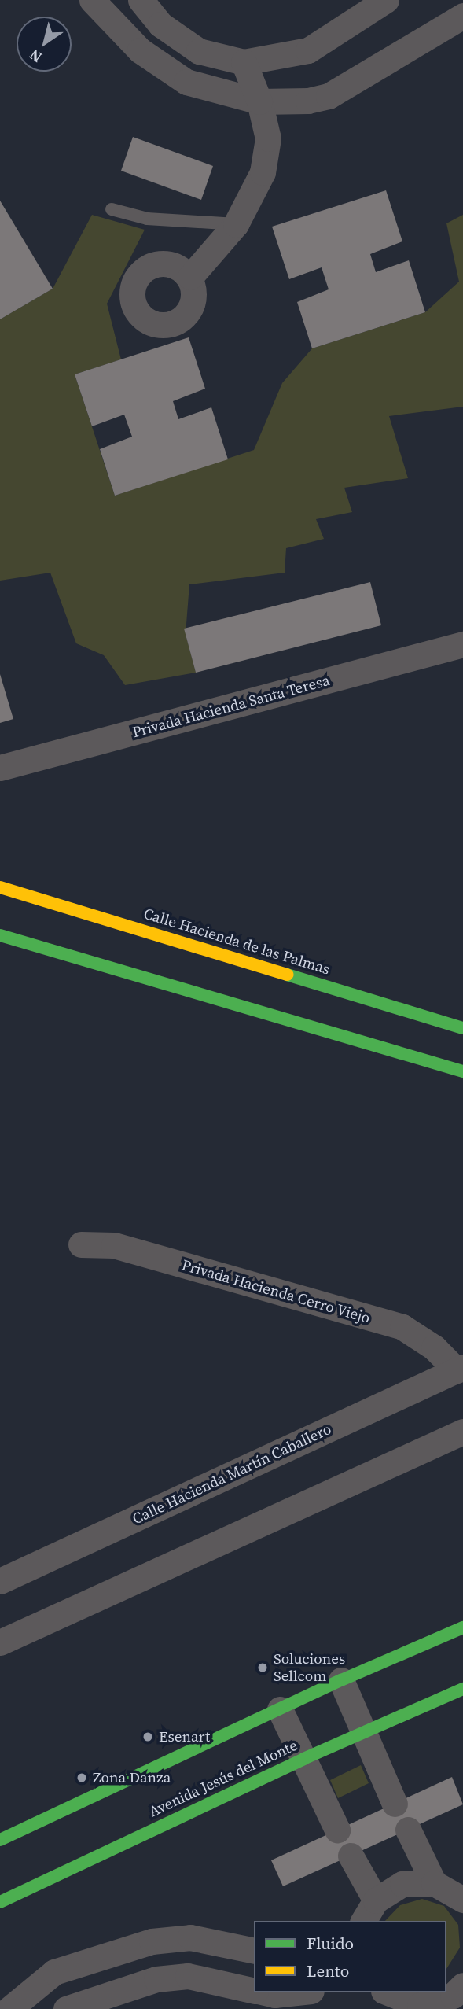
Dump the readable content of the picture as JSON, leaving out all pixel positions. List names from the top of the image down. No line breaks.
{"streets":{"main road":["Calle Hacienda de las Palmas","Avenida Jesús del Monte"],"street":["Privada Hacienda Santa Teresa","Privada Hacienda Cerro Viejo","Calle Hacienda Martín Caballero"]},"crossings":[["Privada Hacienda Cerro Viejo","Calle Hacienda Martín Caballero"]],"places":["Soluciones Sellcom","Esenart","Zona Danza"],"legend":["Fluido","Lento"],"north":"bottom left"}
